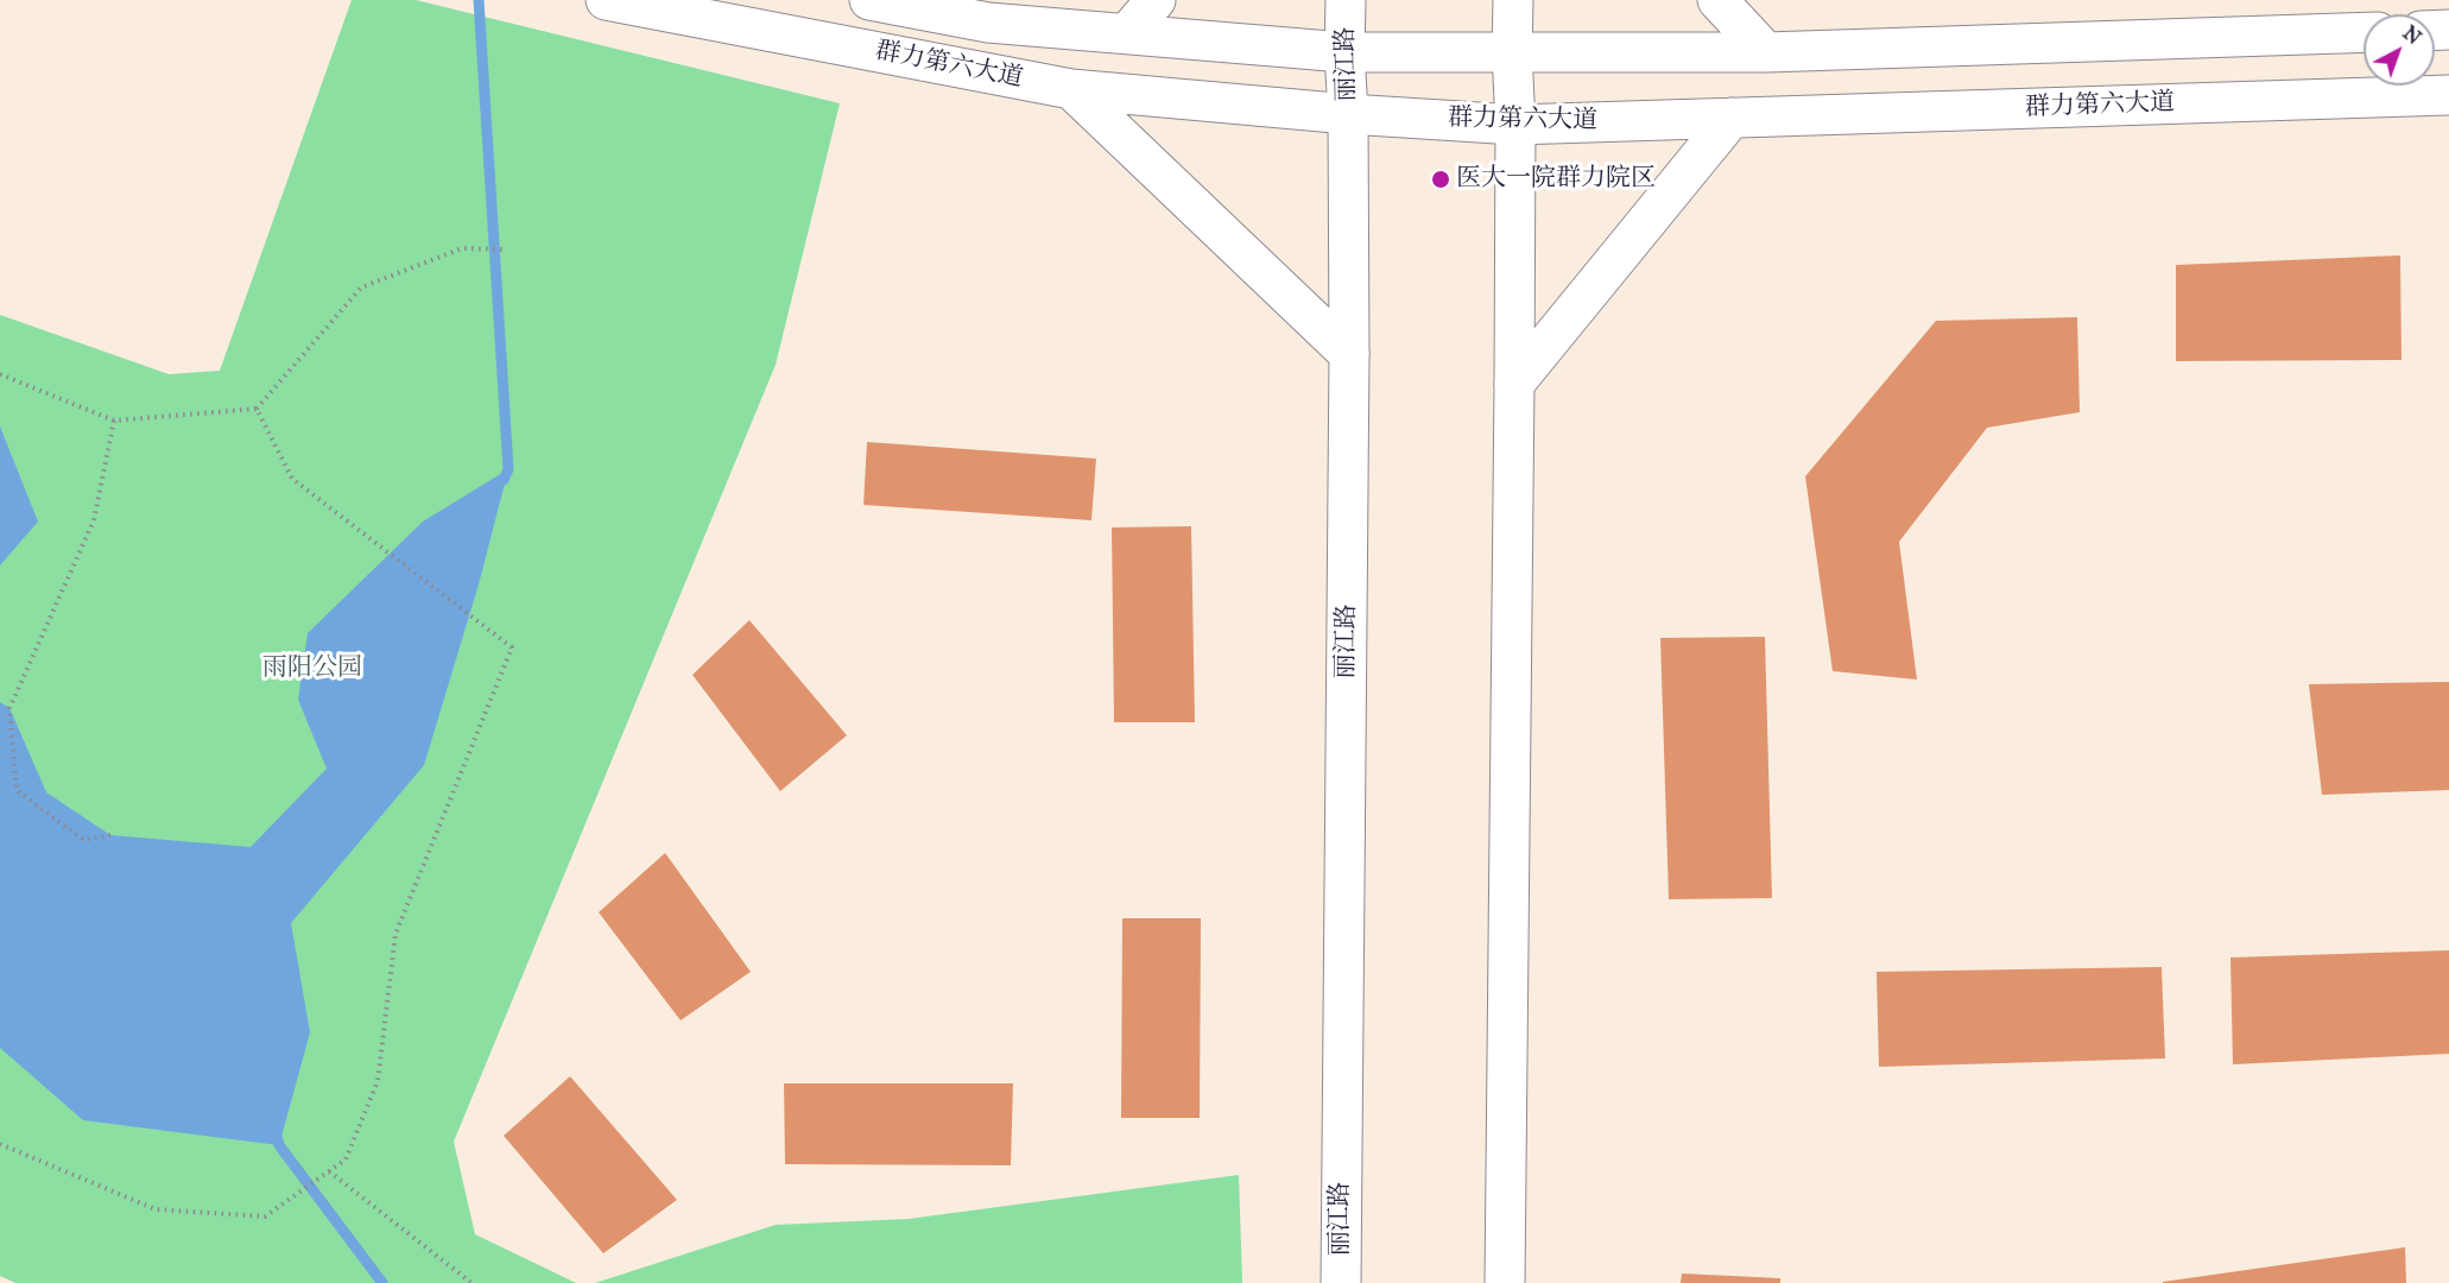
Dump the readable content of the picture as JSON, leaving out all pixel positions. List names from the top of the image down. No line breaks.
{"streets":{"main road":["丽江路","群力第六大道"]},"crossings":[["丽江路","群力第六大道"]],"parks":["雨阳公园"],"places":["医大一院群力院区"],"north":"top right"}
